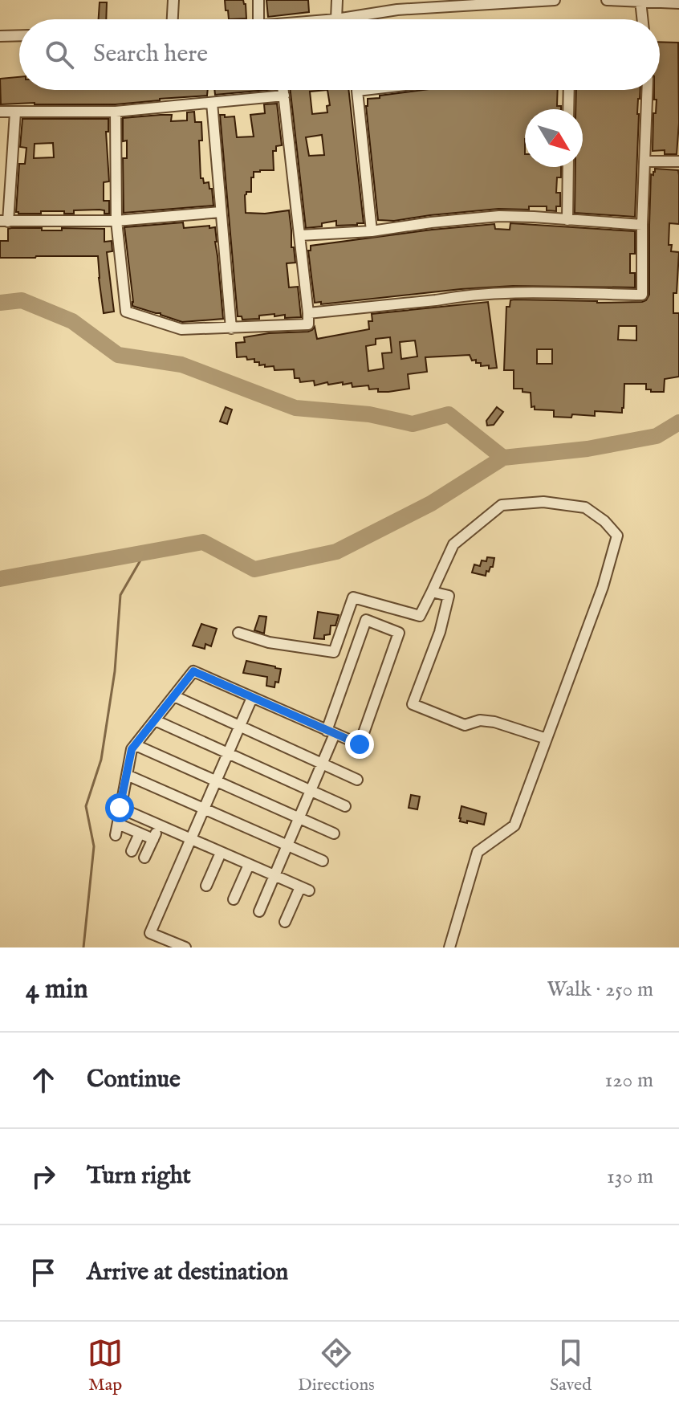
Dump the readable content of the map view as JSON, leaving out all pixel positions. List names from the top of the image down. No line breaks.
{"north":"bottom right","page":{"search":"Search here","heading":["4 min","Walk · 250 m"],"list":[["Continue","120 m"],["Turn right","130 m"],"Arrive at destination"],"nav":["Map","Directions","Saved"]}}
